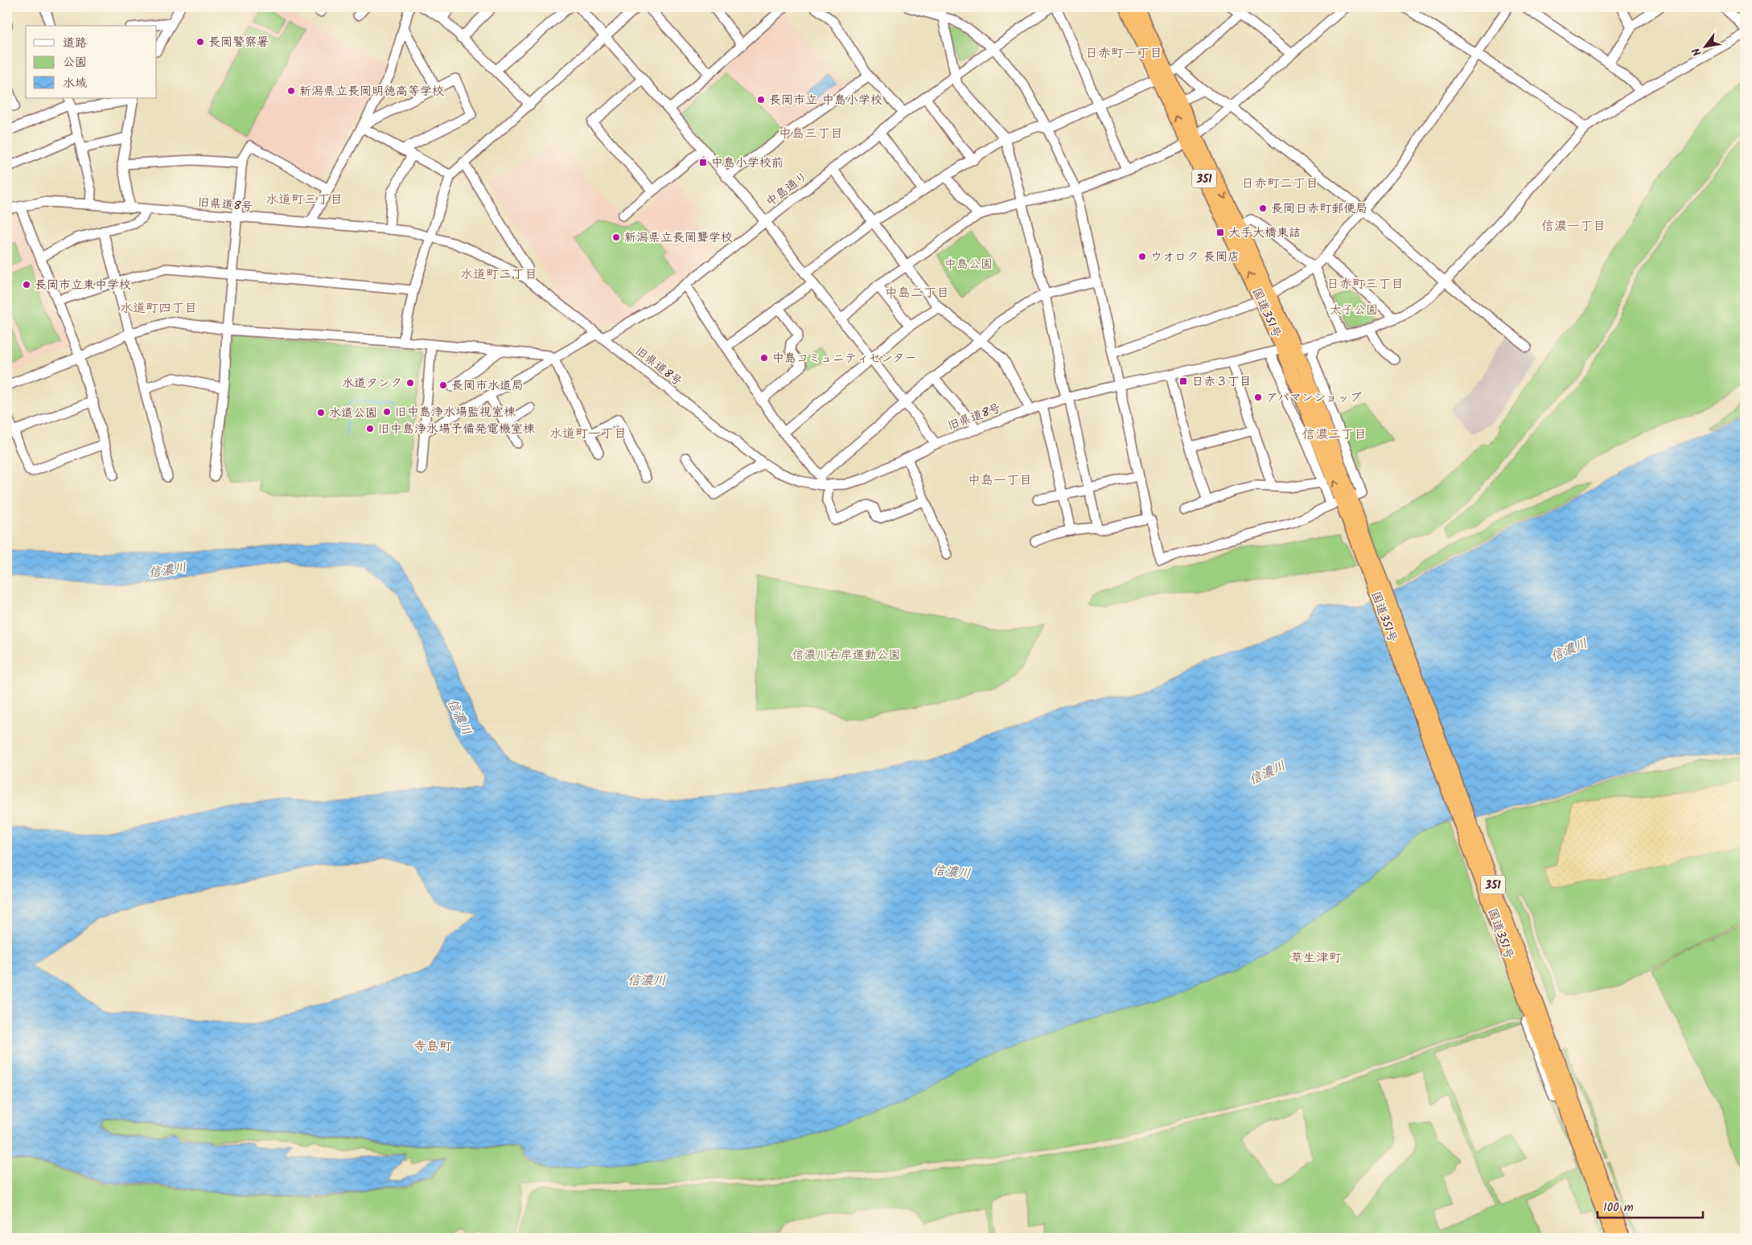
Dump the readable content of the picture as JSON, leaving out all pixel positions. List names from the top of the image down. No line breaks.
{"streets":{"highway":["351","国道351号"],"street":["中島通り","旧県道8号"]},"crossings":[["旧県道8号","国道351号"]],"districts":["日赤町一丁目","中島三丁目","日赤町二丁目","水道町三丁目","信濃一丁目","水道町二丁目","日赤町三丁目","中島二丁目","水道町四丁目","水道町一丁目","信濃二丁目","中島一丁目","草生津町","寺島町"],"water":["信濃川"],"parks":["中島公園","太子公園","信濃川右岸運動公園"],"places":{"other":["長岡警察署","新潟県立長岡明徳高等学校","長岡市立 中島小学校","長岡日赤町郵便局","新潟県立長岡聾学校","ウオロク 長岡店","長岡市立東中学校","中島コミュニティセンター","水道タンク","長岡市水道局","アパマンショップ","旧中島浄水場監視室棟","水道公園","旧中島浄水場予備発電機室棟"],"transit":["中島小学校前","大手大橋東詰","日赤３丁目"]},"legend":["道路","公園","水域"],"scale_bar":"100 m","north":"bottom left"}
